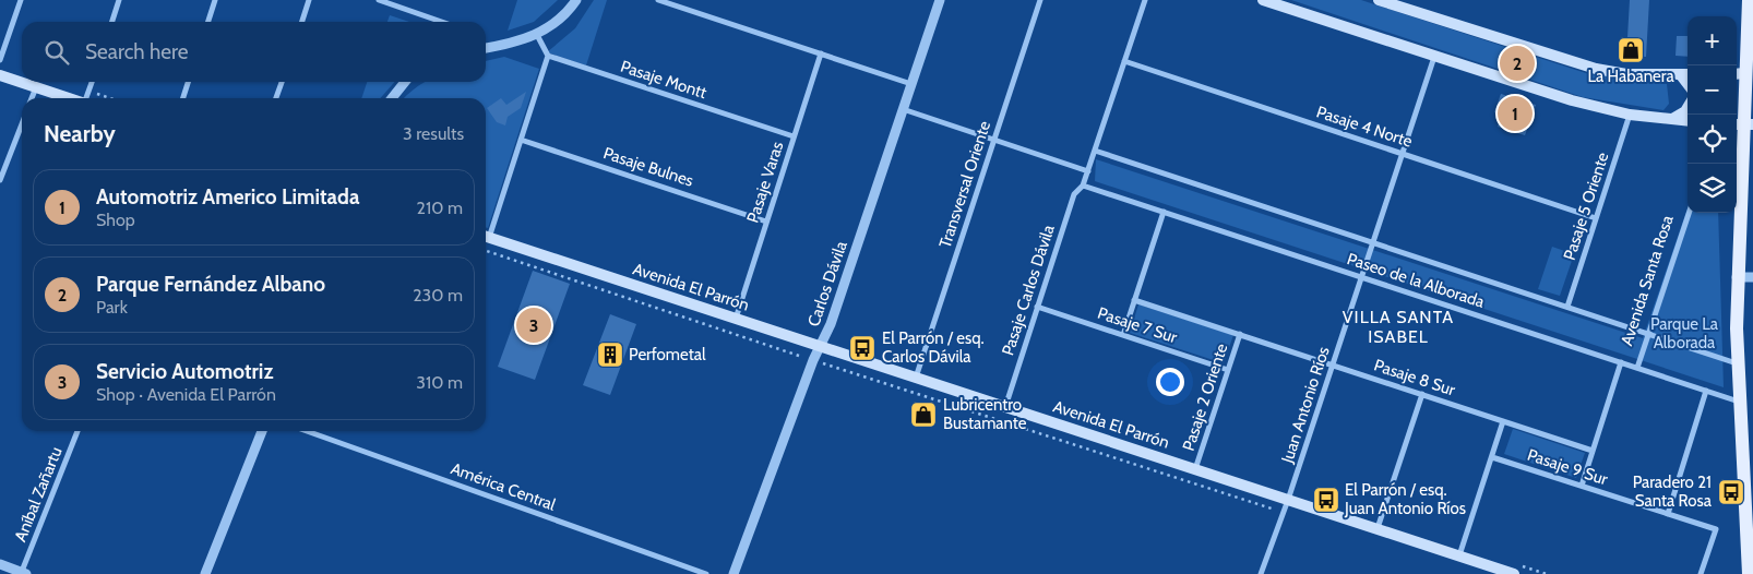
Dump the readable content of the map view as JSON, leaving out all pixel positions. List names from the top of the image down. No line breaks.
{"streets":{"main road":["Avenida El Parrón"],"street":["Pasaje Montt","Pasaje 4 Norte","Pasaje Bulnes","Pasaje Varas","Transversal Oriente","Pasaje 5 Oriente","Paseo de la Alborada","Avenida Santa Rosa","Carlos Dávila","Pasaje Carlos Dávila","Pasaje 7 Sur","Pasaje 8 Sur","Pasaje 2 Oriente","Juan Antonio Ríos","Pasaje 9 Sur","América Central","Aníbal Zañartu"]},"crossings":[["Pasaje Montt","Pasaje Varas"],["Pasaje 4 Norte","Pasaje 5 Oriente"],["Pasaje 4 Norte","Juan Antonio Ríos"],["Pasaje Bulnes","Pasaje Varas"],["Pasaje Varas","Avenida El Parrón"],["Transversal Oriente","Avenida El Parrón"],["Pasaje 5 Oriente","Paseo de la Alborada"],["Paseo de la Alborada","Avenida Santa Rosa"],["Paseo de la Alborada","Pasaje Carlos Dávila"],["Paseo de la Alborada","Juan Antonio Ríos"],["Carlos Dávila","Avenida El Parrón"],["Avenida El Parrón","Pasaje Carlos Dávila"],["Avenida El Parrón","Pasaje 2 Oriente"],["Avenida El Parrón","Juan Antonio Ríos"],["Pasaje Carlos Dávila","Pasaje 7 Sur"],["Pasaje 7 Sur","Pasaje 2 Oriente"],["Pasaje 8 Sur","Pasaje 2 Oriente"],["Pasaje 8 Sur","Juan Antonio Ríos"]],"districts":["VILLA SANTA ISABEL"],"parks":["Parque La Alborada"],"places":{"shop":["La Habanera","Lubricentro Bustamante"],"bus stop":["El Parrón / esq. Carlos Dávila","Paradero 21 Santa Rosa","El Parrón / esq. Juan Antonio Ríos"],"building":["Perfometal"]},"page":{"map_buttons":["+","−"],"search":"Search here","pins":["2","1","3"],"heading":["Nearby","3 results"],"list":[{"mark":"1","name":"Automotriz Americo Limitada","note":"Shop","value":"210 m"},{"mark":"2","name":"Parque Fernández Albano","note":"Park","value":"230 m"},{"mark":"3","name":"Servicio Automotriz","note":"Shop · Avenida El Parrón","value":"310 m"}]}}
